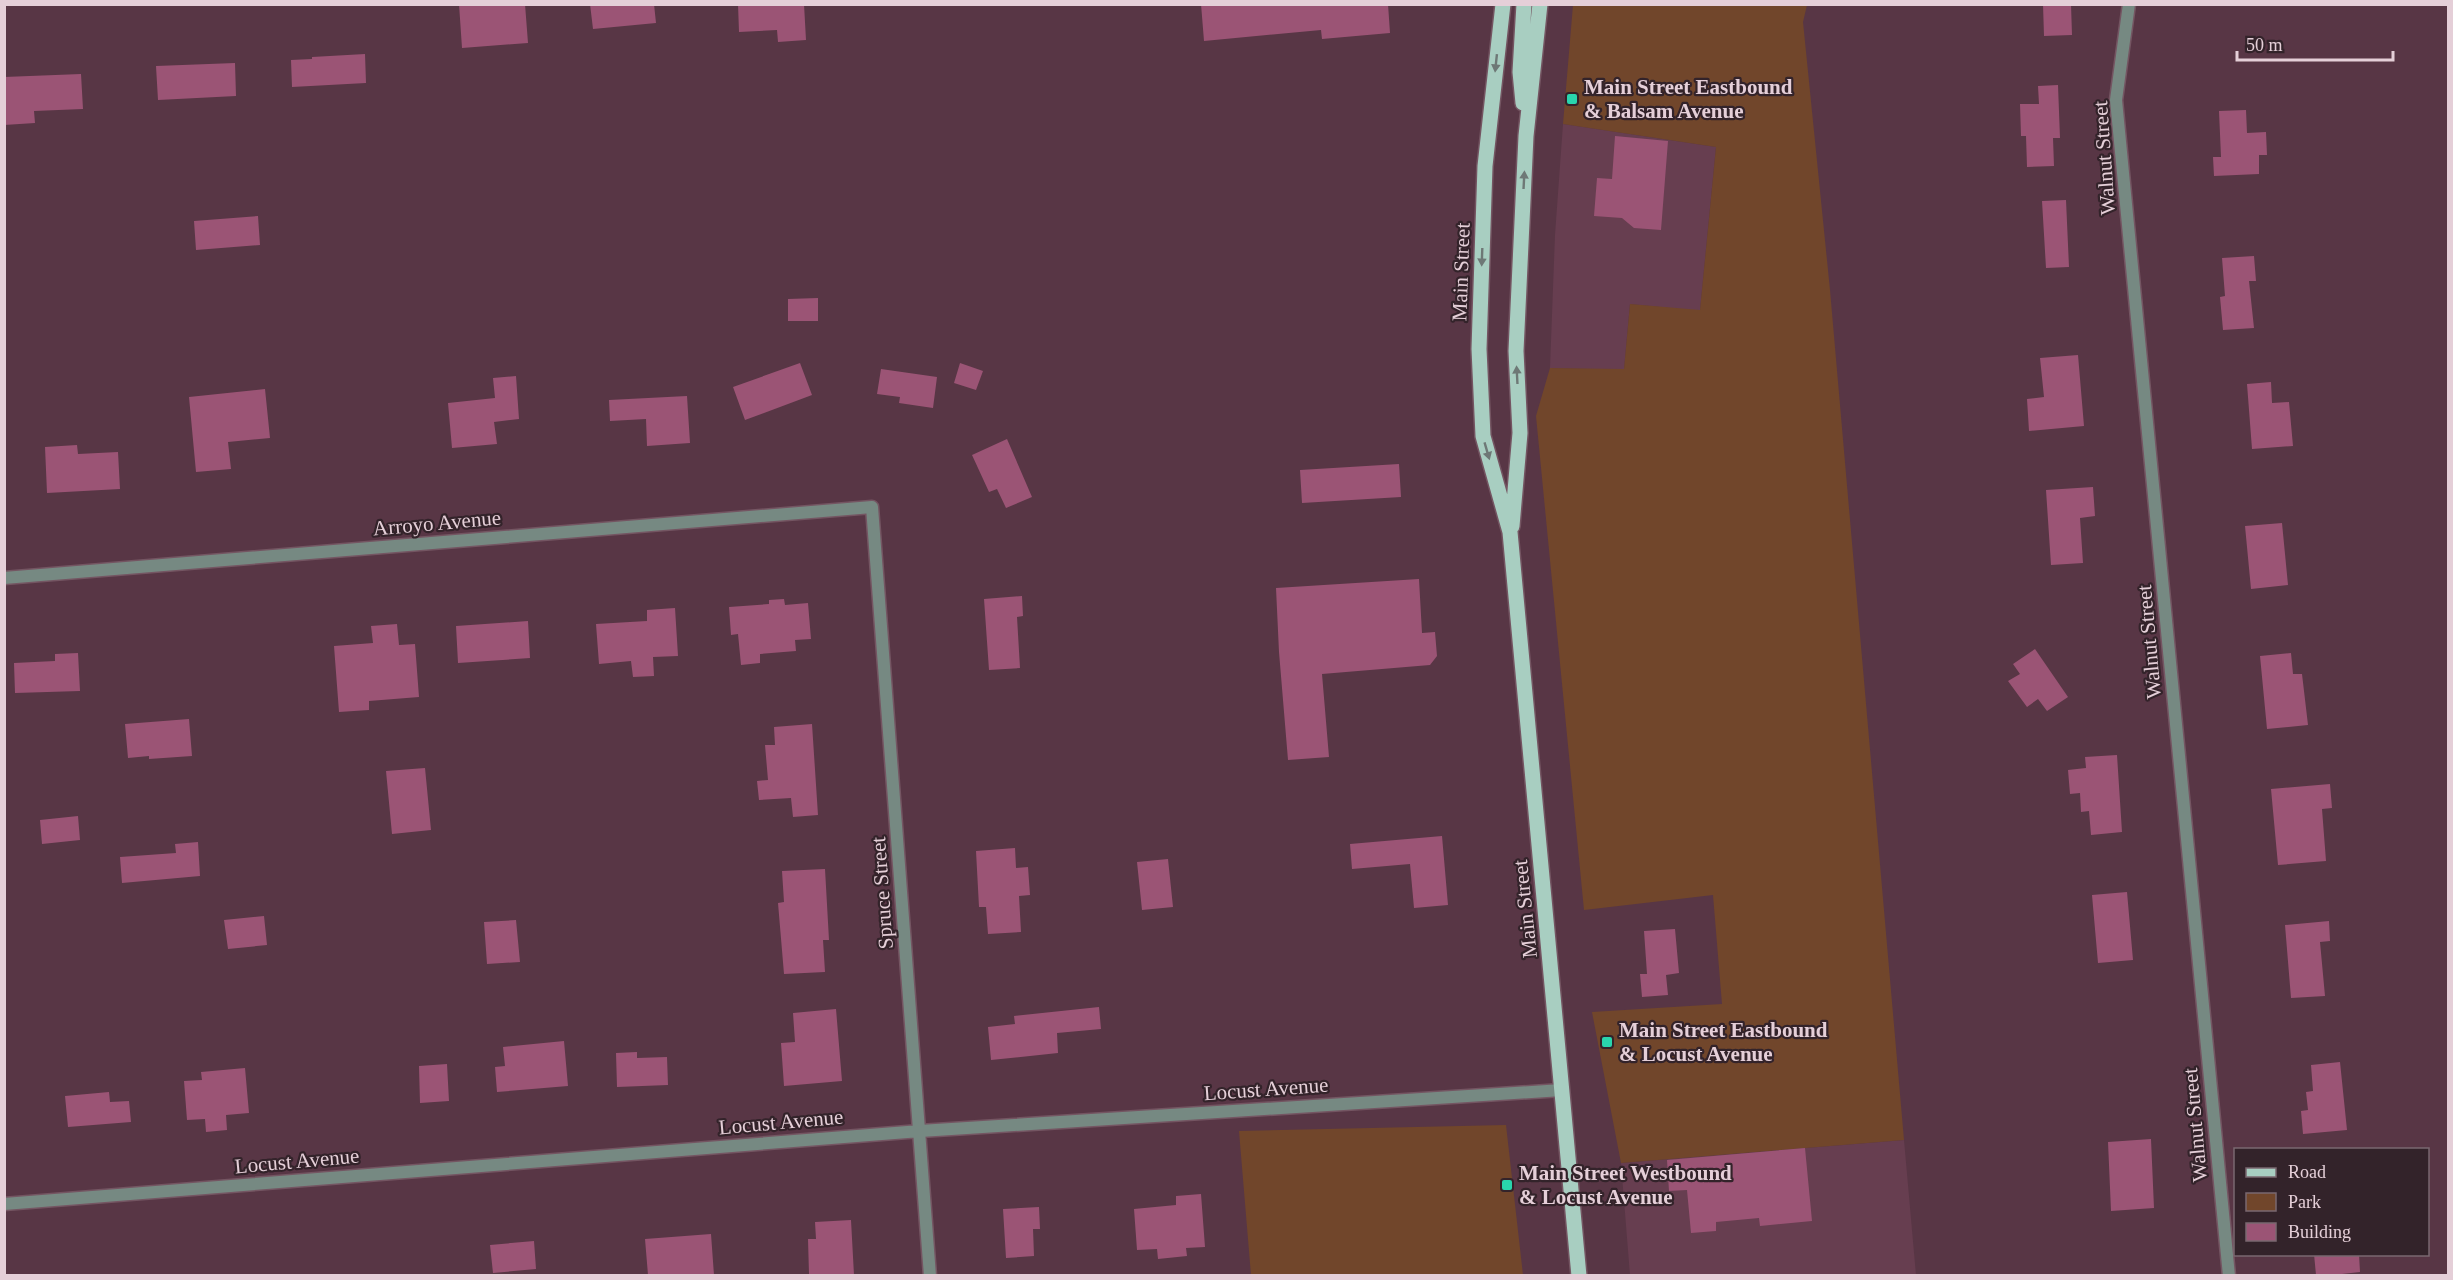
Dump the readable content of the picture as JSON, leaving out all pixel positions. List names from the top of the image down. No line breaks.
{"streets":{"main road":["Main Street"],"street":["Walnut Street","Arroyo Avenue","Spruce Street","Locust Avenue"]},"crossings":[["Main Street","Locust Avenue"],["Arroyo Avenue","Spruce Street"],["Spruce Street","Locust Avenue"]],"places":{"transit":["Main Street Eastbound & Balsam Avenue","Main Street Eastbound & Locust Avenue","Main Street Westbound & Locust Avenue"]},"legend":["Road","Park","Building"],"scale_bar":"50 m"}
